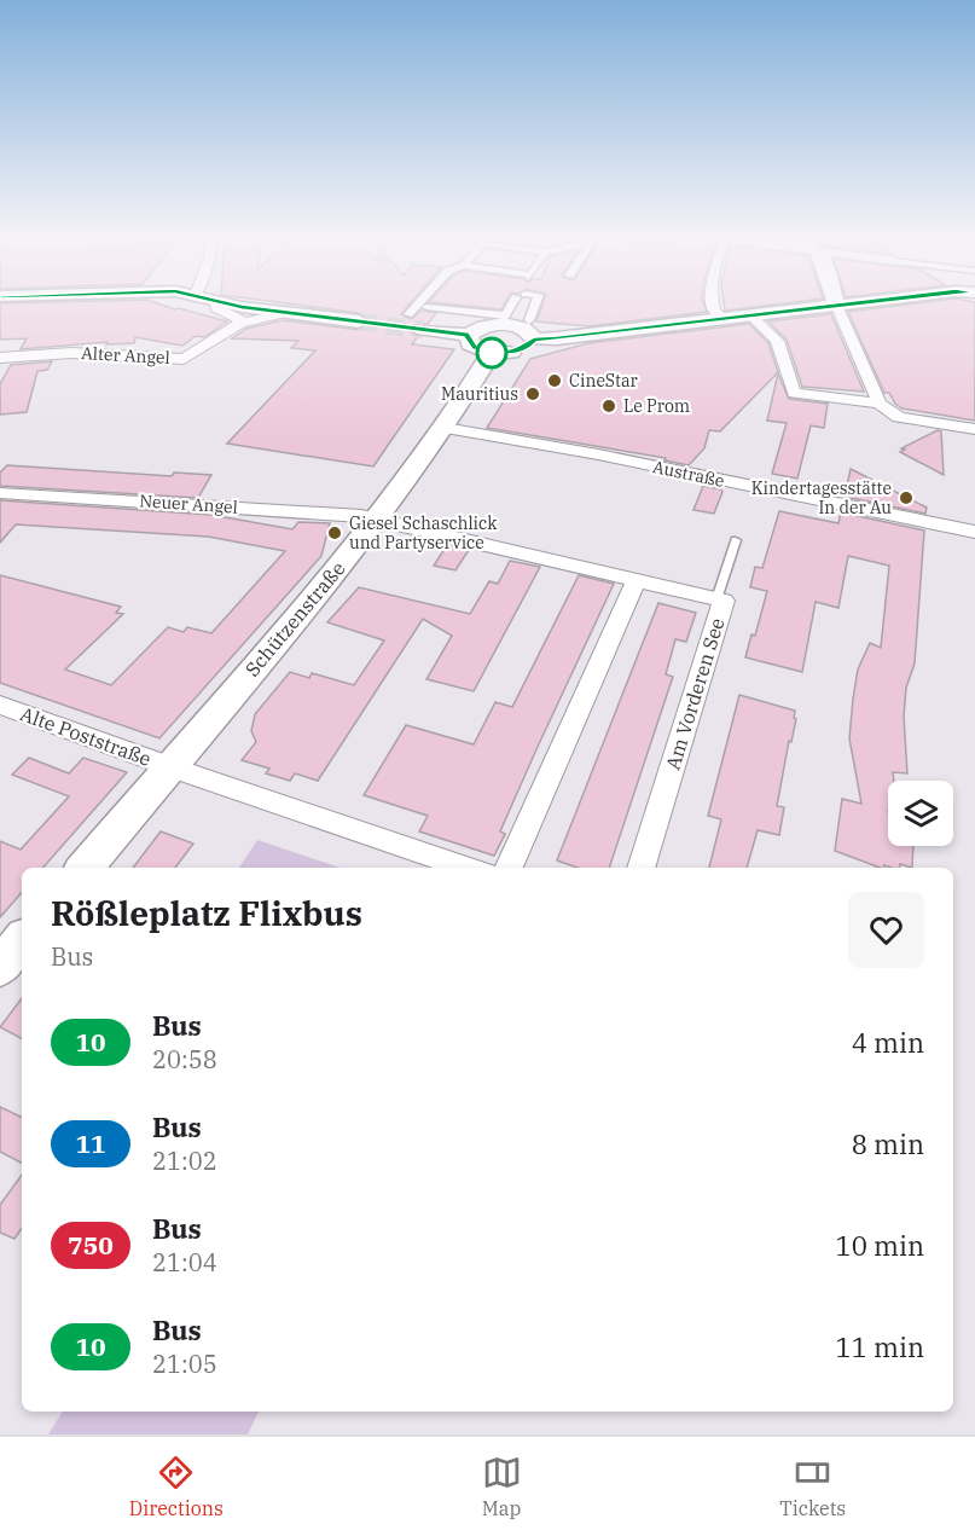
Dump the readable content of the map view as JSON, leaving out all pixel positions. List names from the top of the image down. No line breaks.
{"streets":{"main road":["Schützenstraße"],"street":["Alter Angel","Austraße","Neuer Angel","Am Vorderen See","Alte Poststraße"]},"crossings":[["Austraße","Schützenstraße"],["Neuer Angel","Schützenstraße"],["Neuer Angel","Am Vorderen See"],["Schützenstraße","Am Vorderen See"],["Schützenstraße","Alte Poststraße"]],"places":["CineStar","Mauritius","Le Prom","Kindertagesstätte In der Au","Giesel Schaschlick und Partyservice"],"lines":["bus line 10"],"page":{"heading":["Rößleplatz Flixbus","Bus"],"list":[{"mark":"10","name":"Bus","note":"20:58","value":"4 min"},{"mark":"11","name":"Bus","note":"21:02","value":"8 min"},{"mark":"750","name":"Bus","note":"21:04","value":"10 min"},{"mark":"10","name":"Bus","note":"21:05","value":"11 min"}],"tabs":["Directions","Map","Tickets"]}}
